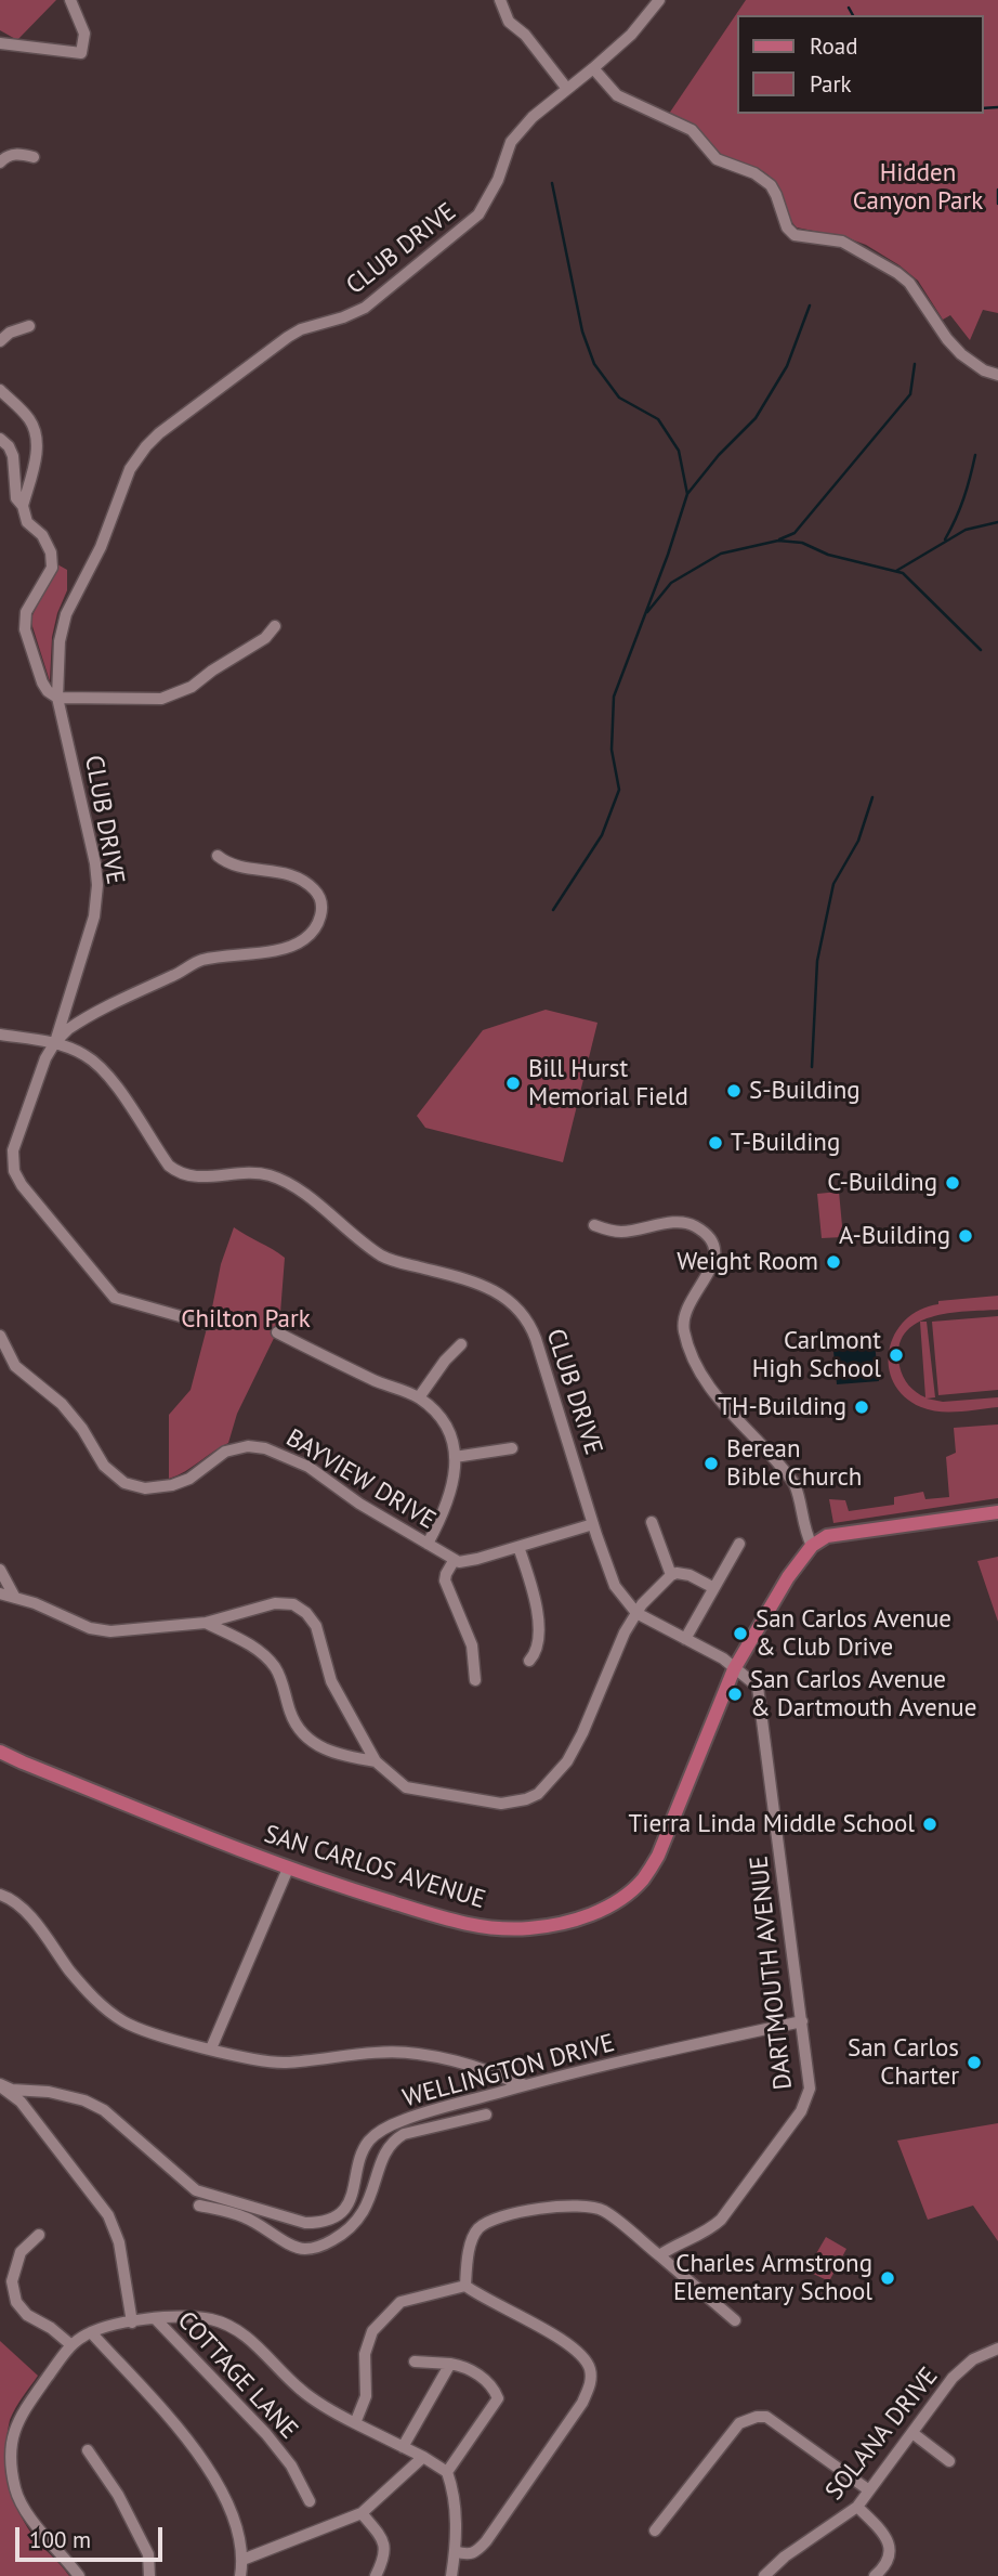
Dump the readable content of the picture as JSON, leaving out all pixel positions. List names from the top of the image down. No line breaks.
{"streets":{"main road":["SAN CARLOS AVENUE"],"street":["CLUB DRIVE","BAYVIEW DRIVE","DARTMOUTH AVENUE","WELLINGTON DRIVE","COTTAGE LANE","SOLANA DRIVE"]},"crossings":[["CLUB DRIVE","BAYVIEW DRIVE"],["CLUB DRIVE","SAN CARLOS AVENUE"],["CLUB DRIVE","DARTMOUTH AVENUE"],["SAN CARLOS AVENUE","DARTMOUTH AVENUE"],["DARTMOUTH AVENUE","WELLINGTON DRIVE"]],"parks":["Hidden Canyon Park","Chilton Park"],"places":["Bill Hurst Memorial Field","S-Building","T-Building","C-Building","A-Building","Weight Room","Carlmont High School","TH-Building","Berean Bible Church","San Carlos Avenue & Club Drive","San Carlos Avenue & Dartmouth Avenue","Tierra Linda Middle School","San Carlos Charter","Charles Armstrong Elementary School"],"legend":["Road","Park"],"scale_bar":"100 m"}
